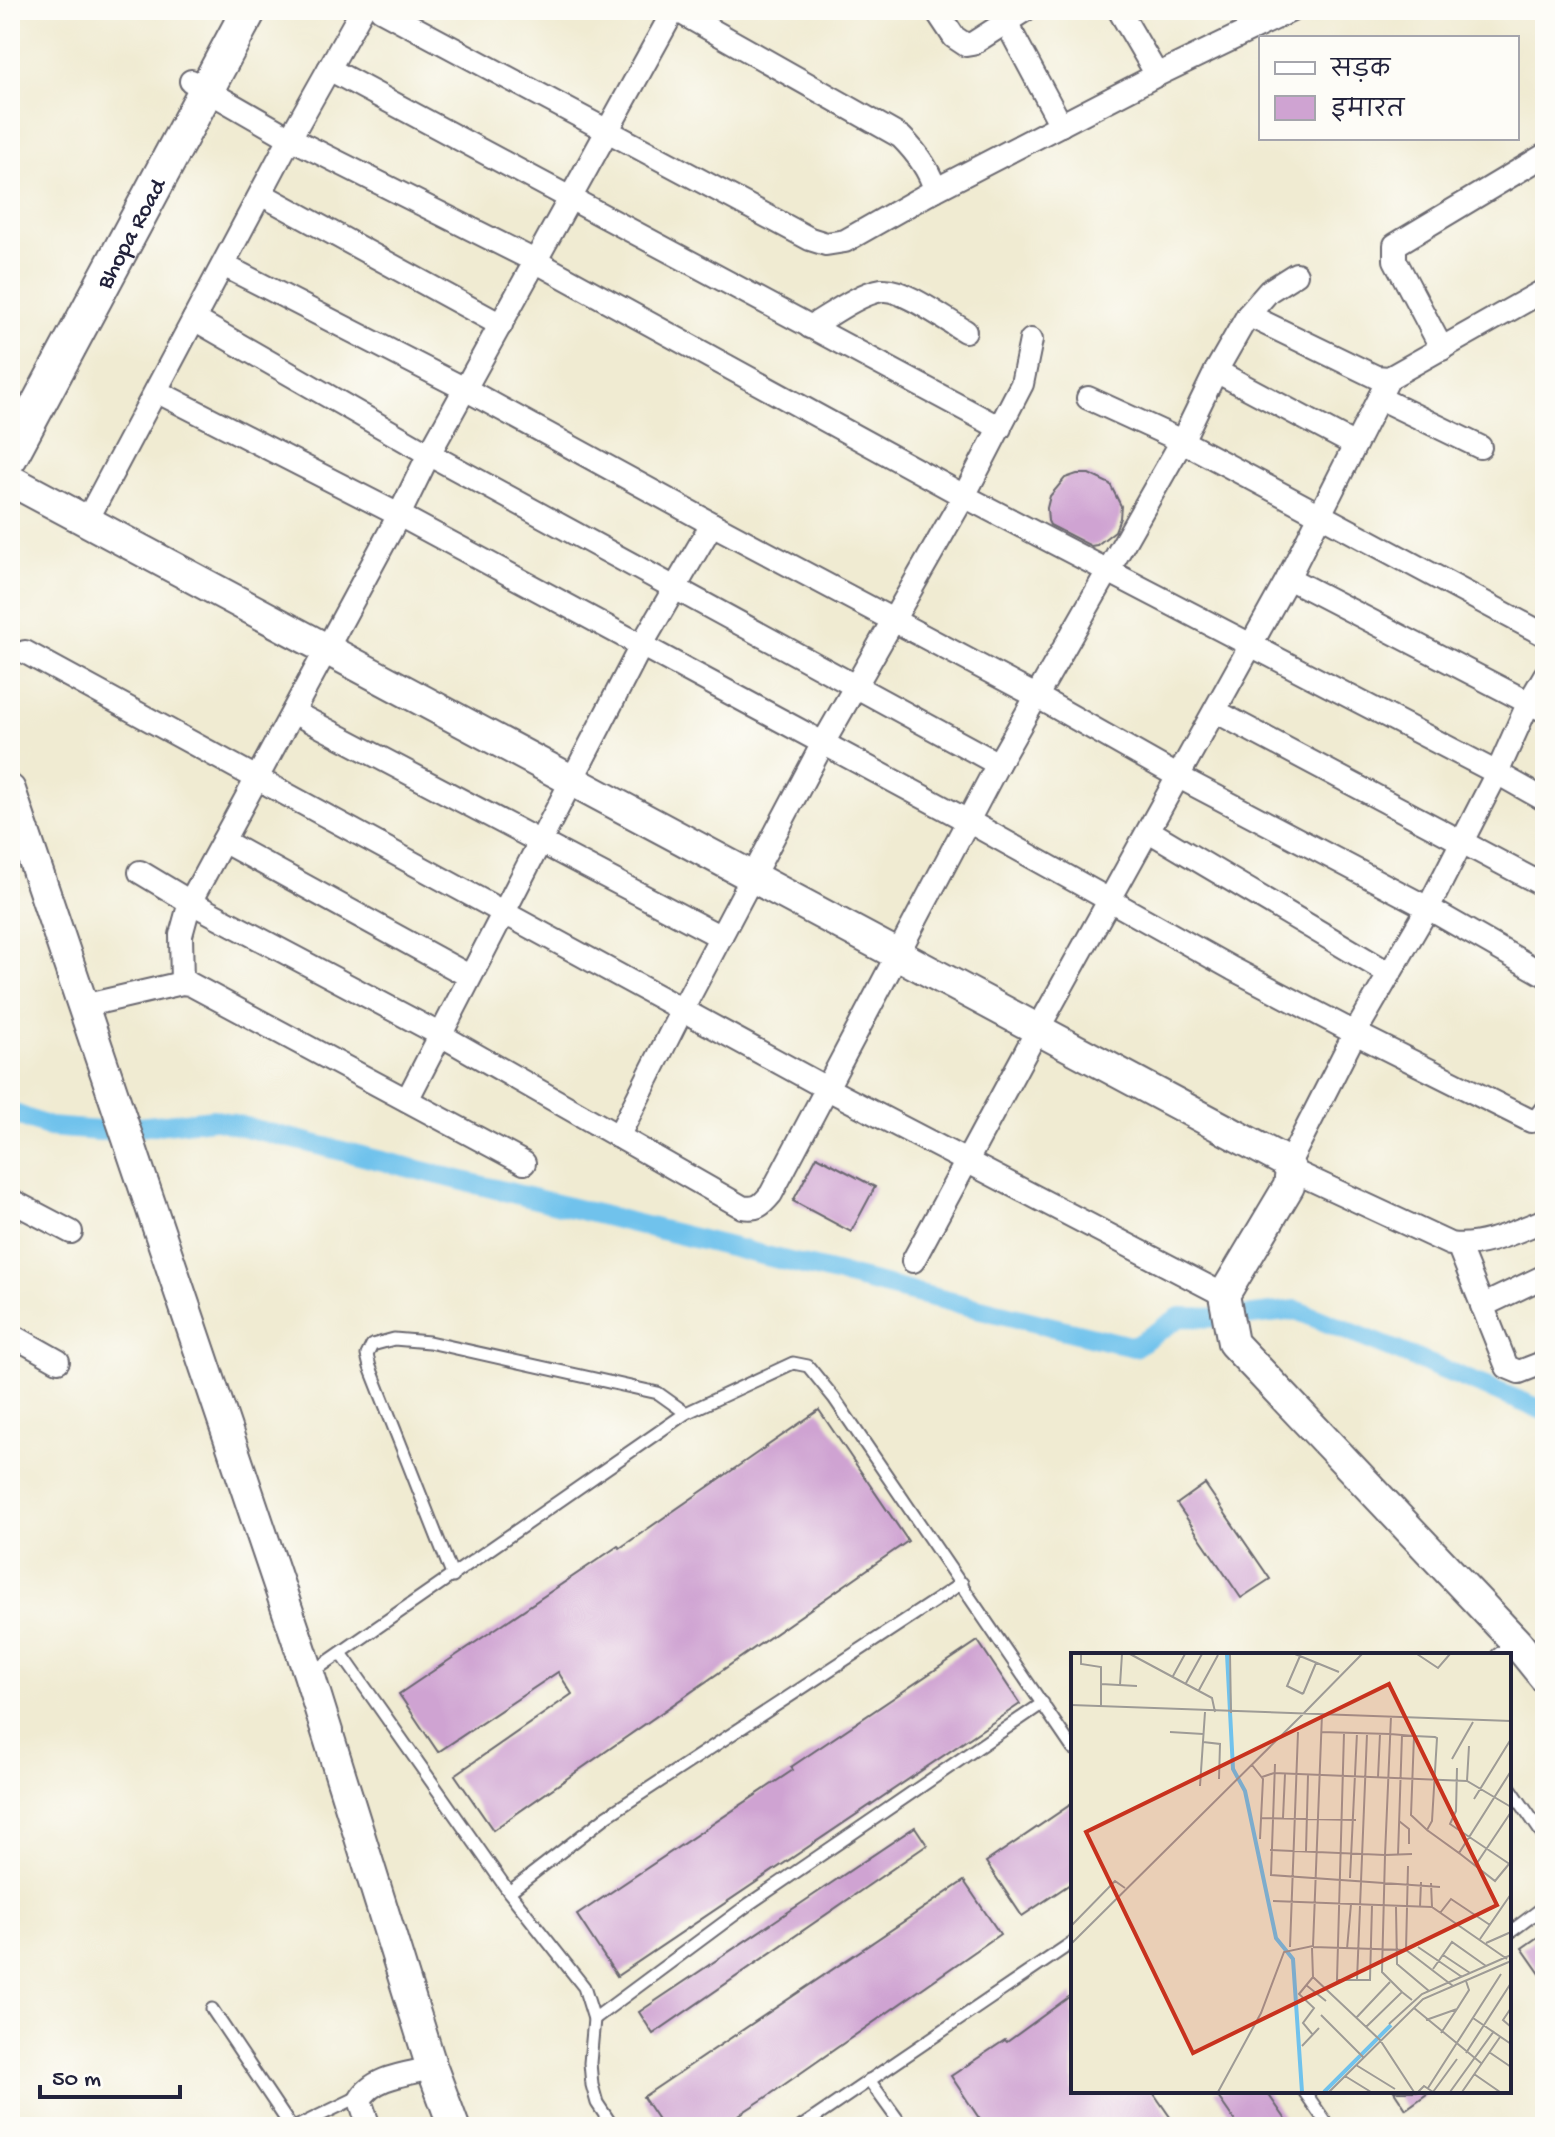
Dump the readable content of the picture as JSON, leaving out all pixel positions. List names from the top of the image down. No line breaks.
{"streets":{"main road":["Bhopa Road"]},"legend":["सड़क","इमारत"],"scale_bar":"50 m"}
